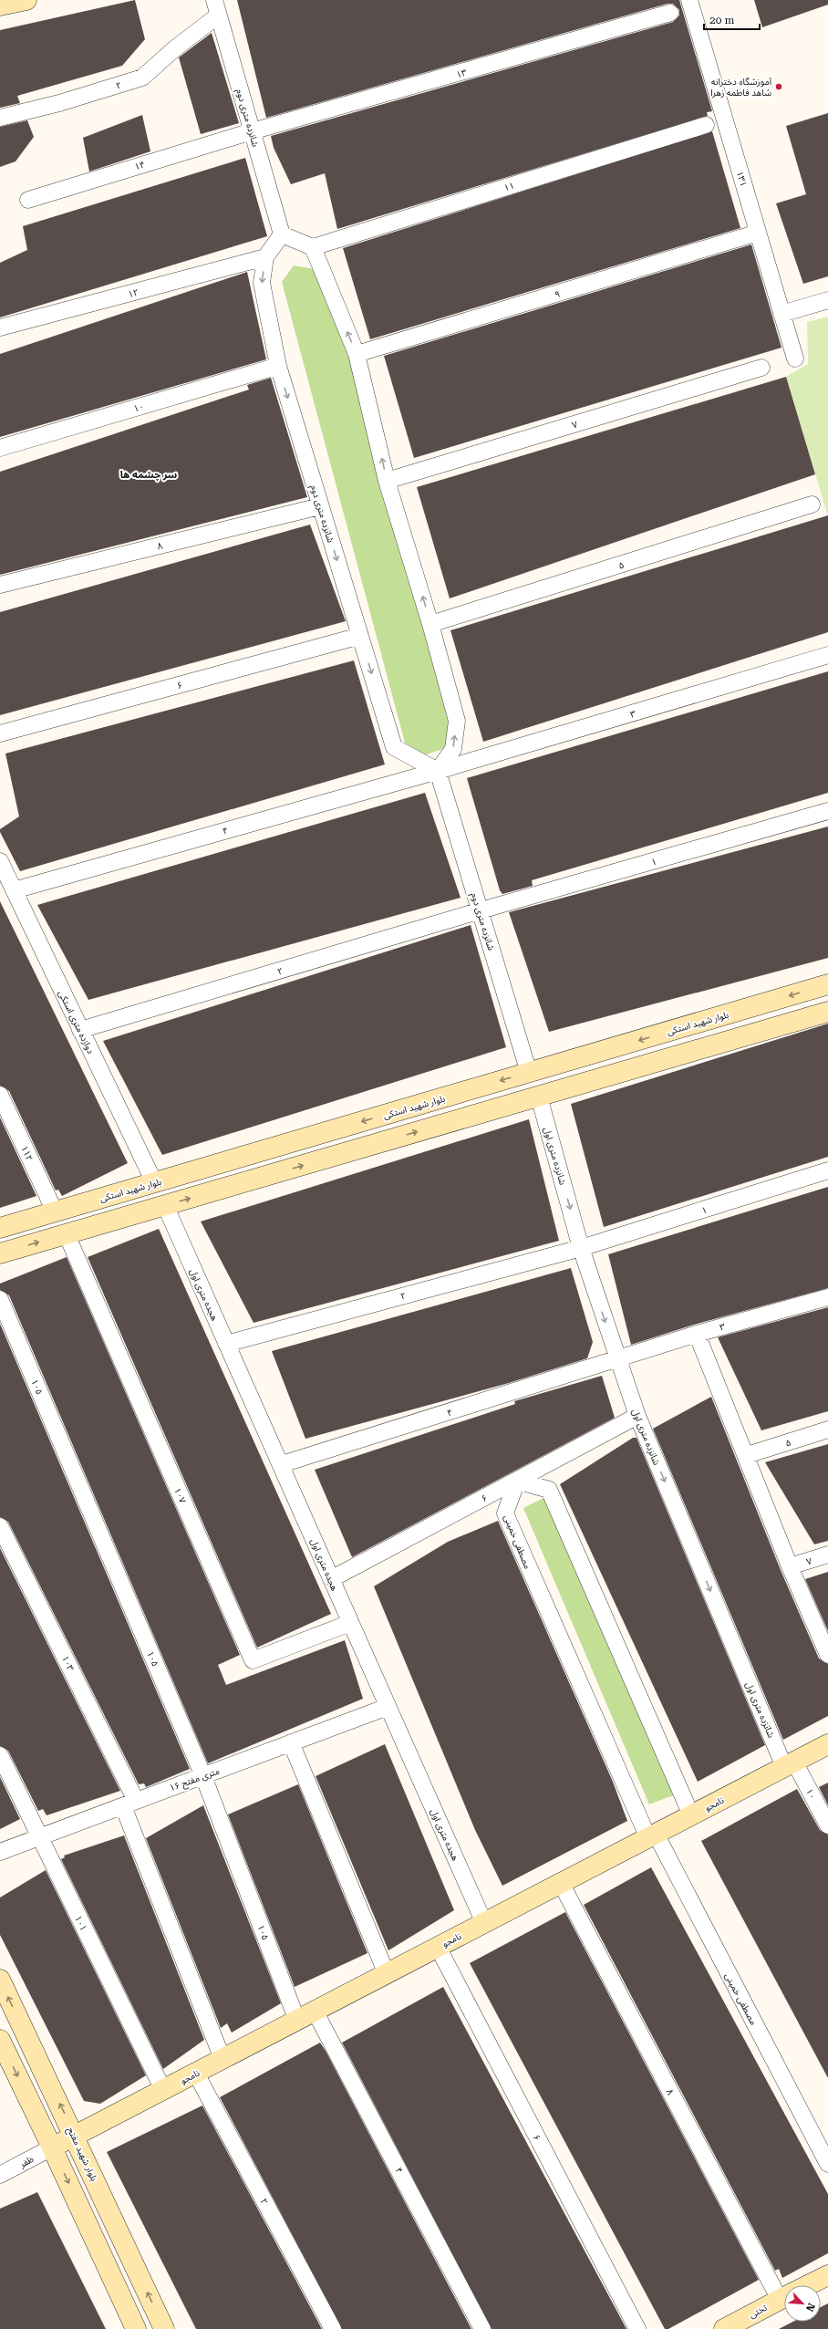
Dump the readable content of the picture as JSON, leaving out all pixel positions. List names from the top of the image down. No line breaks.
{"streets":{"main road":["بلوار شهید استکی","نامجو","بلوار شهید مفتح","تختی"],"street":["۱۳","۲","شانزده متری دوم","۱۴","۱۳۱","۱۱","۱۲","۹","۱۰","۷","۸","۵","۶","۳","۴","۱","دوازده متری استکی","۱۱۲","شانزده متری اول","هجده متری اول","۱۰۵","۱۰۷","مصطفی خمینی","۱۰۳","۱۶ متری مفتح","۱۰۱","ظفر"]},"crossings":[["۱۳","شانزده متری دوم"],["۱۳","۱۴"],["۲","شانزده متری دوم"],["۲","۱"],["۲","دوازده متری استکی"],["۲","شانزده متری اول"],["۲","هجده متری اول"],["۲","نامجو"],["شانزده متری دوم","۱۴"],["شانزده متری دوم","۱۲"],["شانزده متری دوم","۱۰"],["شانزده متری دوم","۸"],["شانزده متری دوم","۶"],["شانزده متری دوم","۳"],["شانزده متری دوم","۴"],["شانزده متری دوم","۱"],["شانزده متری دوم","بلوار شهید استکی"],["۱۳۱","۹"],["۱۰","شانزده متری اول"],["۱۰","نامجو"],["۸","نامجو"],["۶","شانزده متری اول"],["۶","هجده متری اول"],["۶","مصطفی خمینی"],["۶","نامجو"],["۳","۴"],["۳","شانزده متری اول"],["۴","دوازده متری استکی"],["۴","شانزده متری اول"],["۴","هجده متری اول"],["۴","نامجو"],["۱","شانزده متری اول"],["دوازده متری استکی","بلوار شهید استکی"],["بلوار شهید استکی","۱۱۲"],["شانزده متری اول","نامجو"],["هجده متری اول","۱۰۷"],["هجده متری اول","۱۶ متری مفتح"],["هجده متری اول","نامجو"],["۱۰۵","۱۶ متری مفتح"],["۱۰۵","نامجو"],["مصطفی خمینی","نامجو"],["۱۰۳","۱۶ متری مفتح"],["۱۰۳","نامجو"],["۱۶ متری مفتح","۱۰۱"],["نامجو","۱۰۱"],["نامجو","بلوار شهید مفتح"],["نامجو","ظفر"]],"districts":["سر چشمه ها"],"places":["آموزشگاه دخترانه شاهد فاطمه زهرا"],"scale_bar":"20 m","north":"bottom right"}
